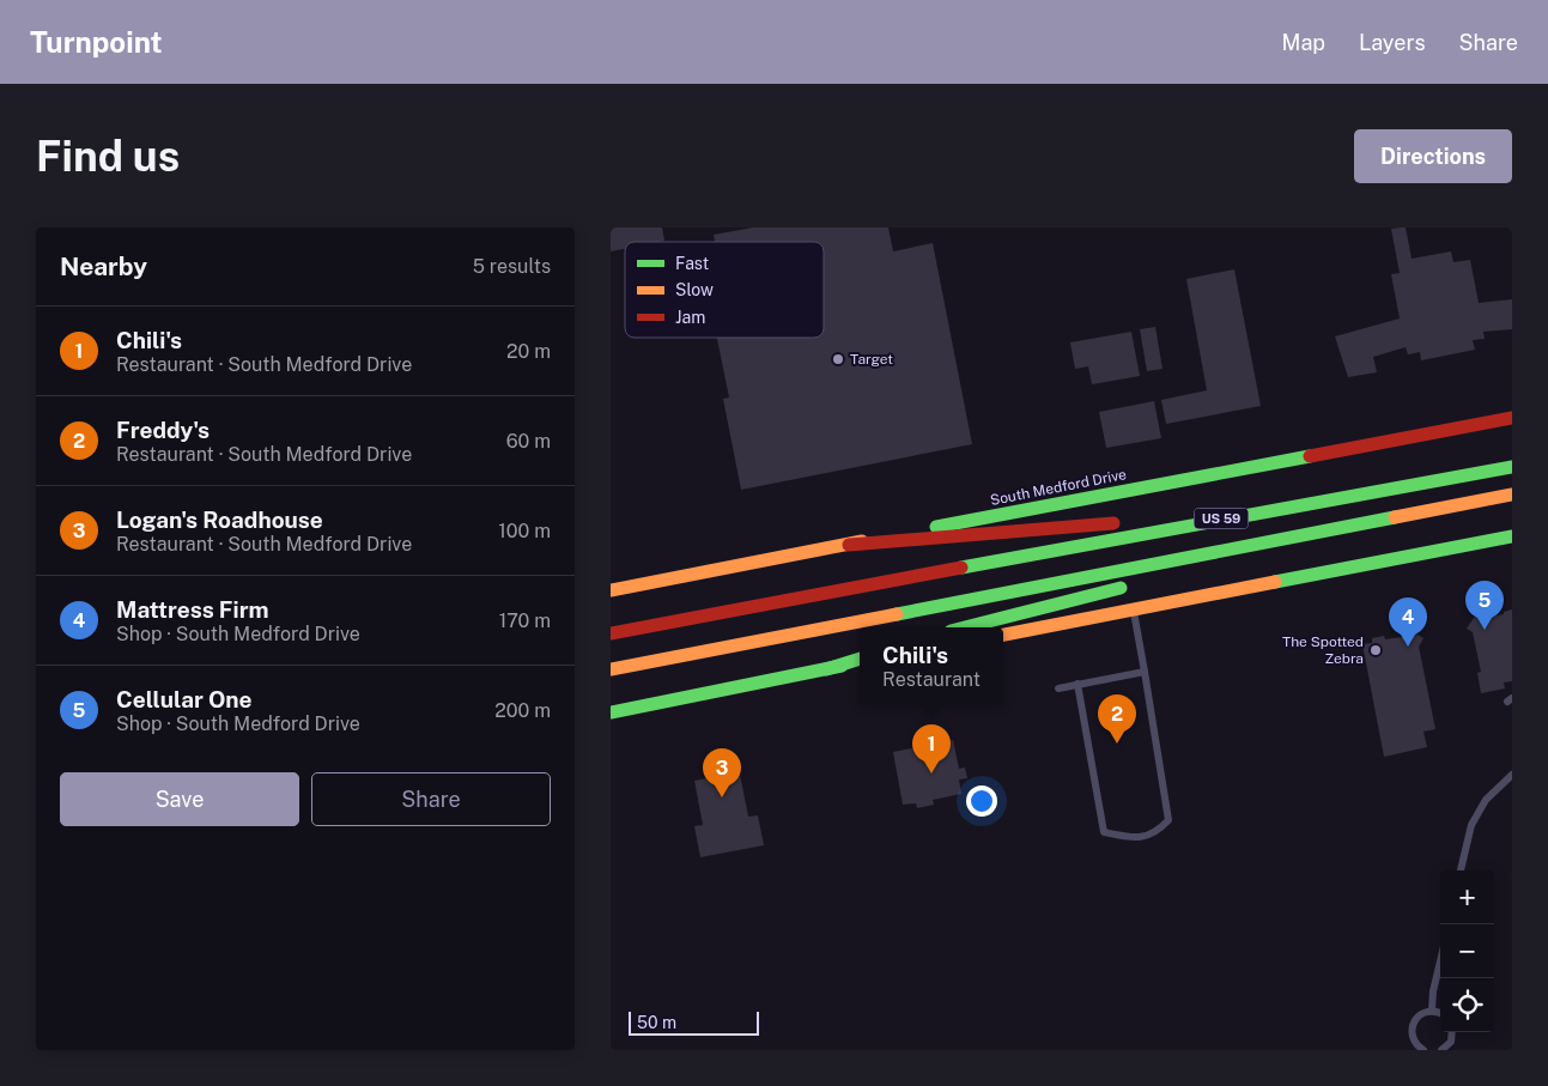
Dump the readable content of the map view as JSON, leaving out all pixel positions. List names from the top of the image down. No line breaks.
{"streets":{"main road":["South Medford Drive","US 59"]},"places":["Target","The Spotted Zebra"],"legend":["Fast","Slow","Jam"],"scale_bar":"50 m","page":{"header":"Turnpoint","nav":["Map","Layers","Share"],"buttons":["Directions",["Save","Share"]],"title":"Find us","heading":["Nearby","5 results"],"list":[{"mark":"1","name":"Chili's","note":"Restaurant · South Medford Drive","value":"20 m"},{"mark":"2","name":"Freddy's","note":"Restaurant · South Medford Drive","value":"60 m"},{"mark":"3","name":"Logan's Roadhouse","note":"Restaurant · South Medford Drive","value":"100 m"},{"mark":"4","name":"Mattress Firm","note":"Shop · South Medford Drive","value":"170 m"},{"mark":"5","name":"Cellular One","note":"Shop · South Medford Drive","value":"200 m"}],"pins":["5","4","2","1","3"],"popup":["Chili's","Restaurant"],"map_buttons":["+","−"],"scale":"50 m"}}
